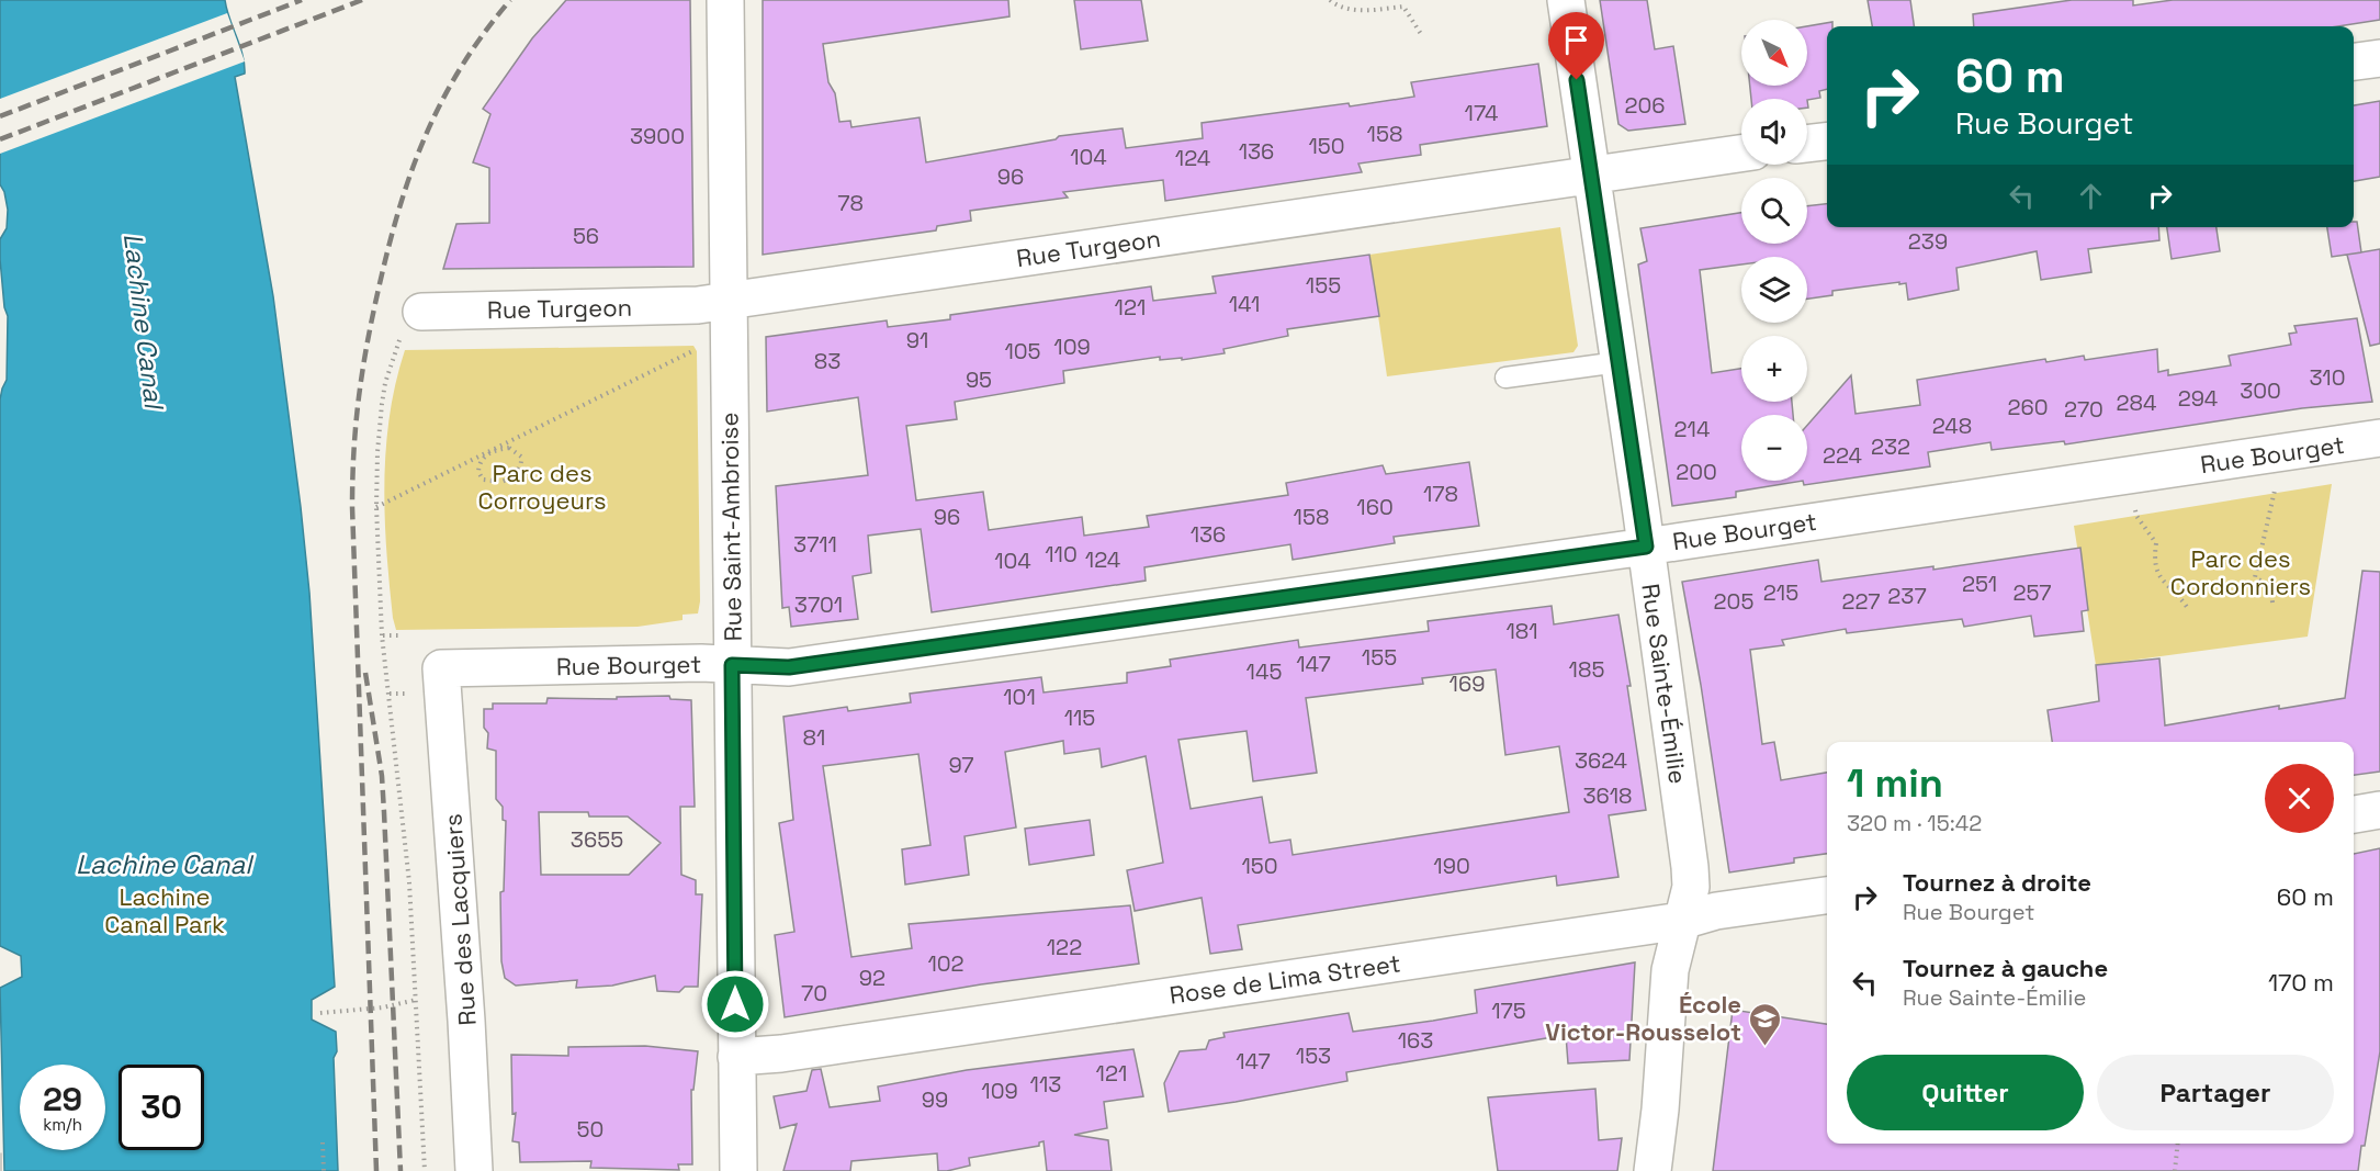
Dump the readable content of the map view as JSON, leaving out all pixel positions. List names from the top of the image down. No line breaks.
{"streets":{"street":["Rue Turgeon","Rue Bourget","Rue Saint-Ambroise","Rue Sainte-Émilie","Rue des Lacquiers","Rose de Lima Street"]},"crossings":[["Rue Turgeon","Rue Saint-Ambroise"],["Rue Turgeon","Rue Sainte-Émilie"],["Rue Bourget","Rue Saint-Ambroise"],["Rue Bourget","Rue Sainte-Émilie"],["Rue Bourget","Rue des Lacquiers"],["Rue Saint-Ambroise","Rose de Lima Street"],["Rue Sainte-Émilie","Rose de Lima Street"]],"water":["Lachine Canal"],"parks":["Parc des Corroyeurs","Parc des Cordonniers","Lachine Canal Park"],"places":{"school or university":["École Victor-Rousselot"]},"house_numbers":["206","174","158","3900","150","136","104","124","96","78","56","239","155","141","121","91","109","105","83","310","95","300","294","284","260","270","248","214","232","224","200","178","160","96","158","136","3711","110","124","104","251","215","257","237","205","227","3701","181","155","147","185","145","169","101","115","81","3624","97","3618","3655","150","190","122","102","92","70","175","163","153","147","121","113","109","99","50"],"north":"bottom right","page":{"map_buttons":["+","−"],"turn":["60 m","Rue Bourget"],"heading":["1 min","320 m · 15:42"],"list":[{"name":"Tournez à droite","note":"Rue Bourget","value":"60 m"},{"name":"Tournez à gauche","note":"Rue Sainte-Émilie","value":"170 m"}],"buttons":["Quitter","Partager"],"speed":"29 km/h","limit":"30"}}
